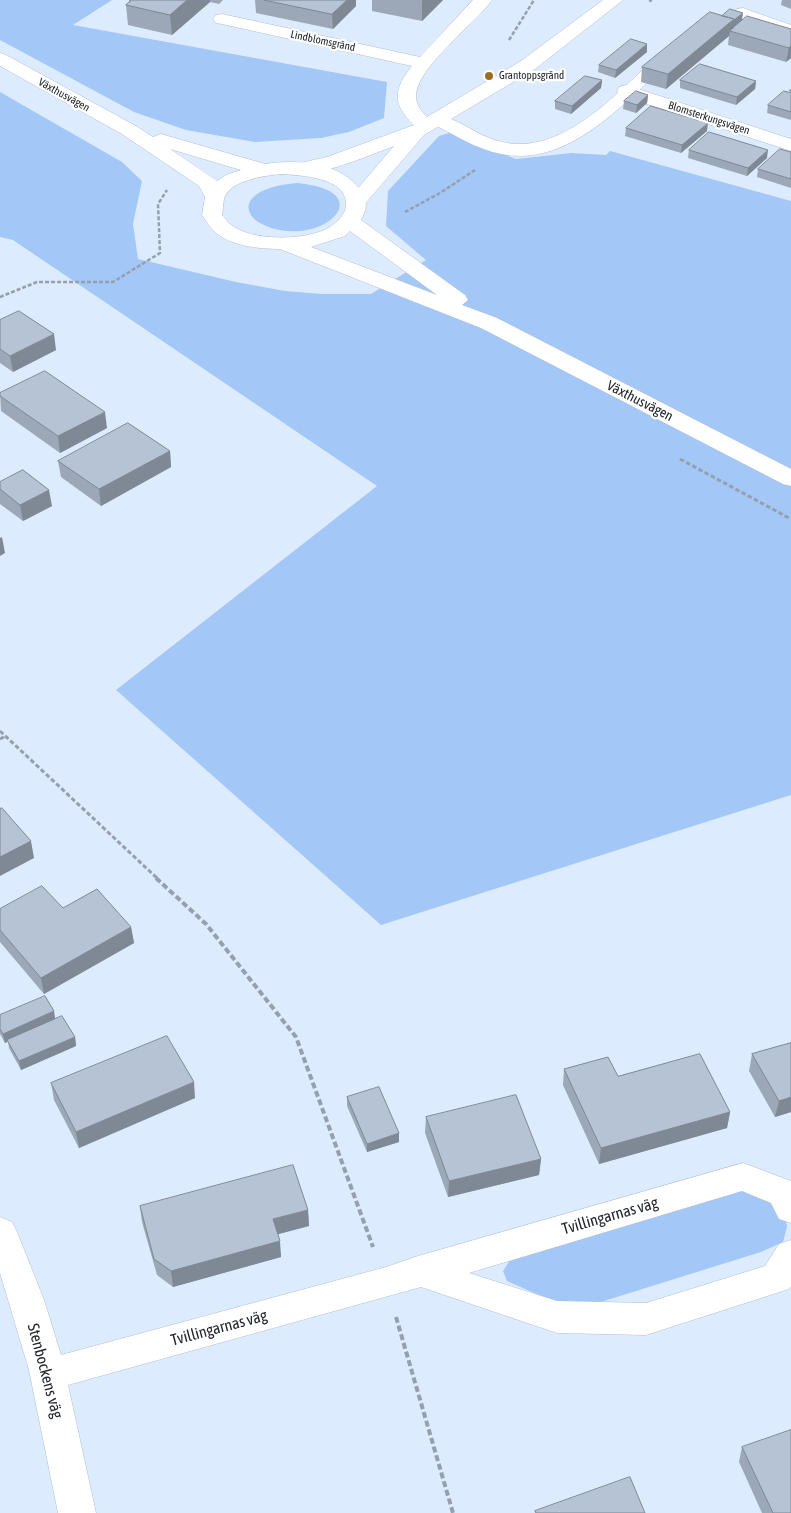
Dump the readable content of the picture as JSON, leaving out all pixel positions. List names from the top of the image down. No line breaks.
{"streets":{"street":["Lindblomsgränd","Växthusvägen","Blomsterkungsvägen","Tvillingarnas väg","Stenbockens väg"]},"crossings":[["Tvillingarnas väg","Stenbockens väg"]],"places":["Grantoppsgränd"]}
